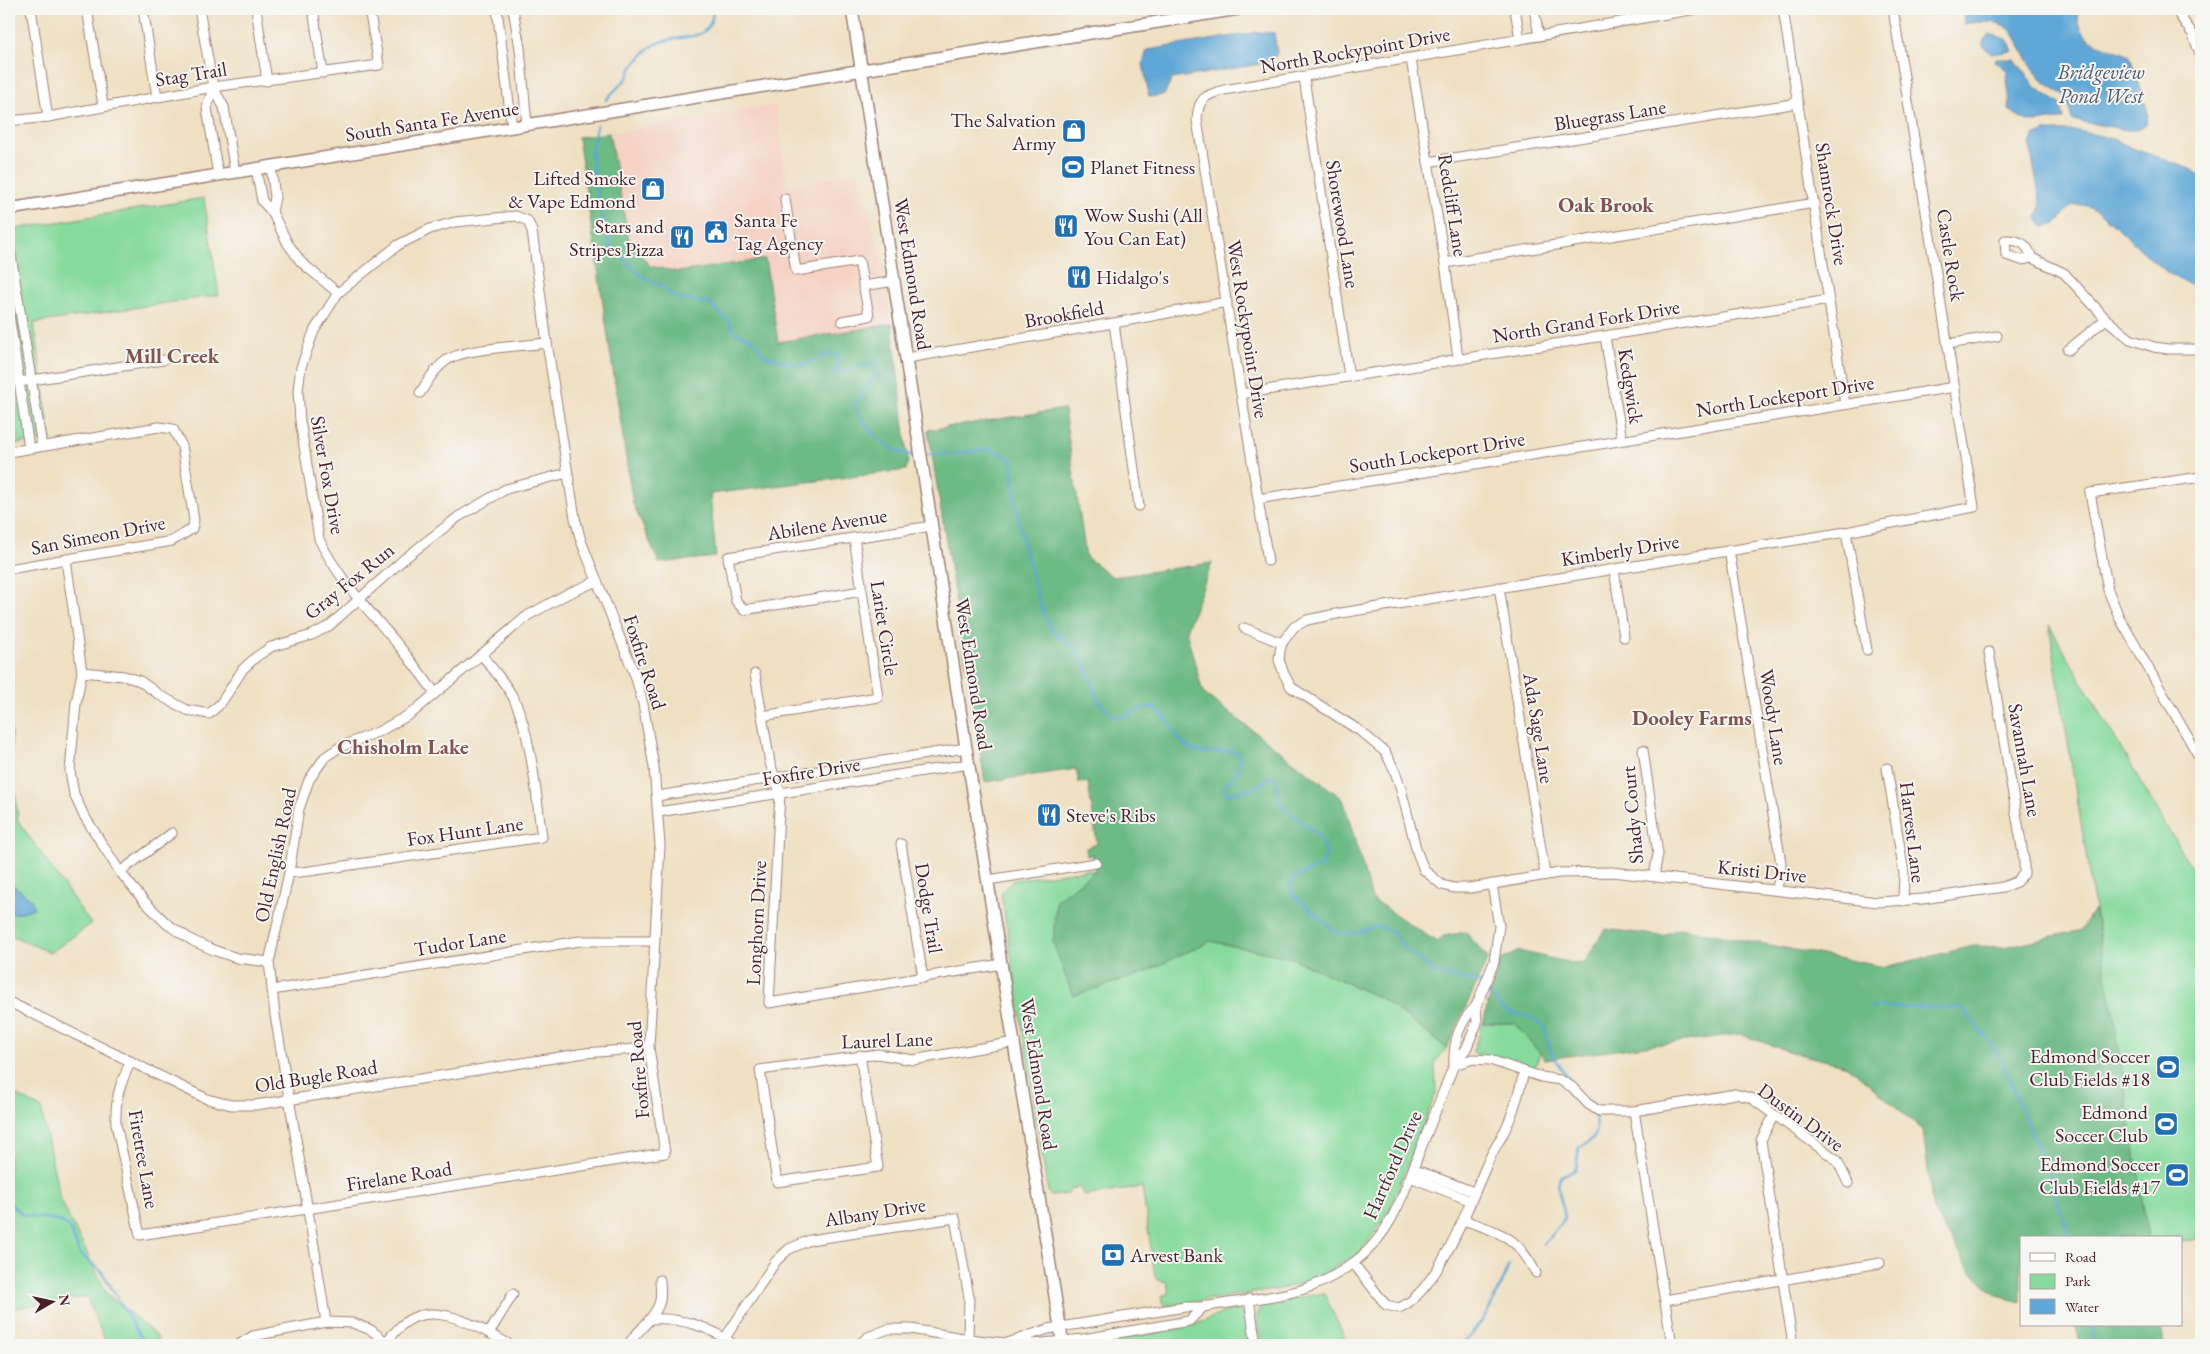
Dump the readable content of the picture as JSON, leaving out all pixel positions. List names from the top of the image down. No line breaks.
{"streets":{"main road":["South Santa Fe Avenue","West Edmond Road"],"street":["North Rockypoint Drive","Stag Trail","Bluegrass Lane","Shamrock Drive","Redcliff Lane","Shorewood Lane","Castle Rock","Brookfield","North Grand Fork Drive","West Rockypoint Drive","Kedgwick","North Lockeport Drive","South Lockeport Drive","Silver Fox Drive","Abilene Avenue","San Simeon Drive","Kimberly Drive","Gray Fox Run","Lariet Circle","Foxfire Road","Woody Lane","Ada Sage Lane","Savannah Lane","Foxfire Drive","Shady Court","Fox Hunt Lane","Harvest Lane","Old English Road","Kristi Drive","Dodge Trail","Longhorn Drive","Tudor Lane","Laurel Lane","Old Bugle Road","Dustin Drive","Firetree Lane","Hartford Drive","Firelane Road","Albany Drive"]},"crossings":[["North Rockypoint Drive","Redcliff Lane"],["North Rockypoint Drive","Shorewood Lane"],["North Rockypoint Drive","West Rockypoint Drive"],["Bluegrass Lane","Shamrock Drive"],["Bluegrass Lane","Redcliff Lane"],["South Santa Fe Avenue","West Edmond Road"],["Shamrock Drive","North Grand Fork Drive"],["Shamrock Drive","North Lockeport Drive"],["Redcliff Lane","North Grand Fork Drive"],["Shorewood Lane","North Grand Fork Drive"],["Castle Rock","North Lockeport Drive"],["Castle Rock","Kimberly Drive"],["West Edmond Road","Brookfield"],["West Edmond Road","Abilene Avenue"],["West Edmond Road","Foxfire Drive"],["West Edmond Road","Longhorn Drive"],["West Edmond Road","Laurel Lane"],["West Edmond Road","Hartford Drive"],["Brookfield","West Rockypoint Drive"],["North Grand Fork Drive","West Rockypoint Drive"],["North Grand Fork Drive","Kedgwick"],["West Rockypoint Drive","South Lockeport Drive"],["Kedgwick","North Lockeport Drive"],["Kedgwick","South Lockeport Drive"],["North Lockeport Drive","South Lockeport Drive"],["Silver Fox Drive","Gray Fox Run"],["Silver Fox Drive","Foxfire Road"],["Silver Fox Drive","Old English Road"],["Abilene Avenue","Lariet Circle"],["Kimberly Drive","Woody Lane"],["Kimberly Drive","Ada Sage Lane"],["Kimberly Drive","Kristi Drive"],["Gray Fox Run","Foxfire Road"],["Lariet Circle","Longhorn Drive"],["Foxfire Road","Foxfire Drive"],["Foxfire Road","Old English Road"],["Foxfire Road","Tudor Lane"],["Foxfire Road","Old Bugle Road"],["Foxfire Road","Firelane Road"],["Woody Lane","Kristi Drive"],["Ada Sage Lane","Kristi Drive"],["Savannah Lane","Kristi Drive"],["Foxfire Drive","Longhorn Drive"],["Shady Court","Kristi Drive"],["Fox Hunt Lane","Old English Road"],["Harvest Lane","Kristi Drive"],["Old English Road","Tudor Lane"],["Old English Road","Old Bugle Road"],["Old English Road","Firelane Road"],["Kristi Drive","Hartford Drive"],["Dodge Trail","Longhorn Drive"],["Old Bugle Road","Firetree Lane"],["Dustin Drive","Hartford Drive"],["Firetree Lane","Firelane Road"],["Hartford Drive","Albany Drive"]],"districts":["Oak Brook","Mill Creek","Dooley Farms","Chisholm Lake"],"water":["Bridgeview Pond West"],"places":{"shop":["The Salvation Army","Lifted Smoke & Vape Edmond"],"sports":["Planet Fitness","Edmond Soccer Club Fields #18","Edmond Soccer Club","Edmond Soccer Club Fields #17"],"restaurant":["Wow Sushi (All You Can Eat)","Stars and Stripes Pizza","Hidalgo's","Steve's Ribs"],"public building":["Santa Fe Tag Agency"],"bank":["Arvest Bank"]},"legend":["Road","Park","Water"],"north":"right"}
